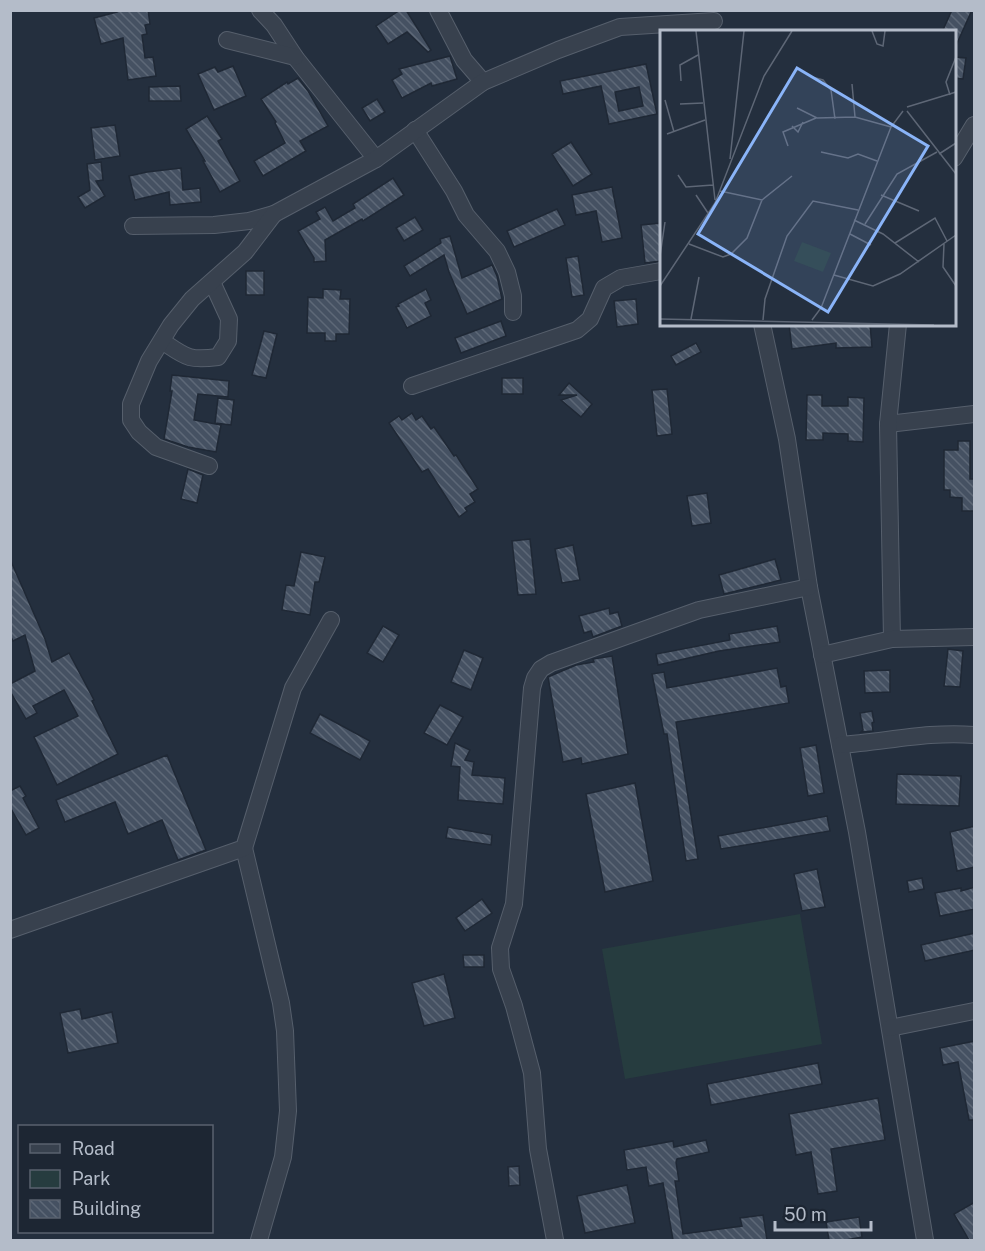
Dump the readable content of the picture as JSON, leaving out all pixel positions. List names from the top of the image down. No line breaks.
{"legend":["Road","Park","Building"],"scale_bar":"50 m"}
